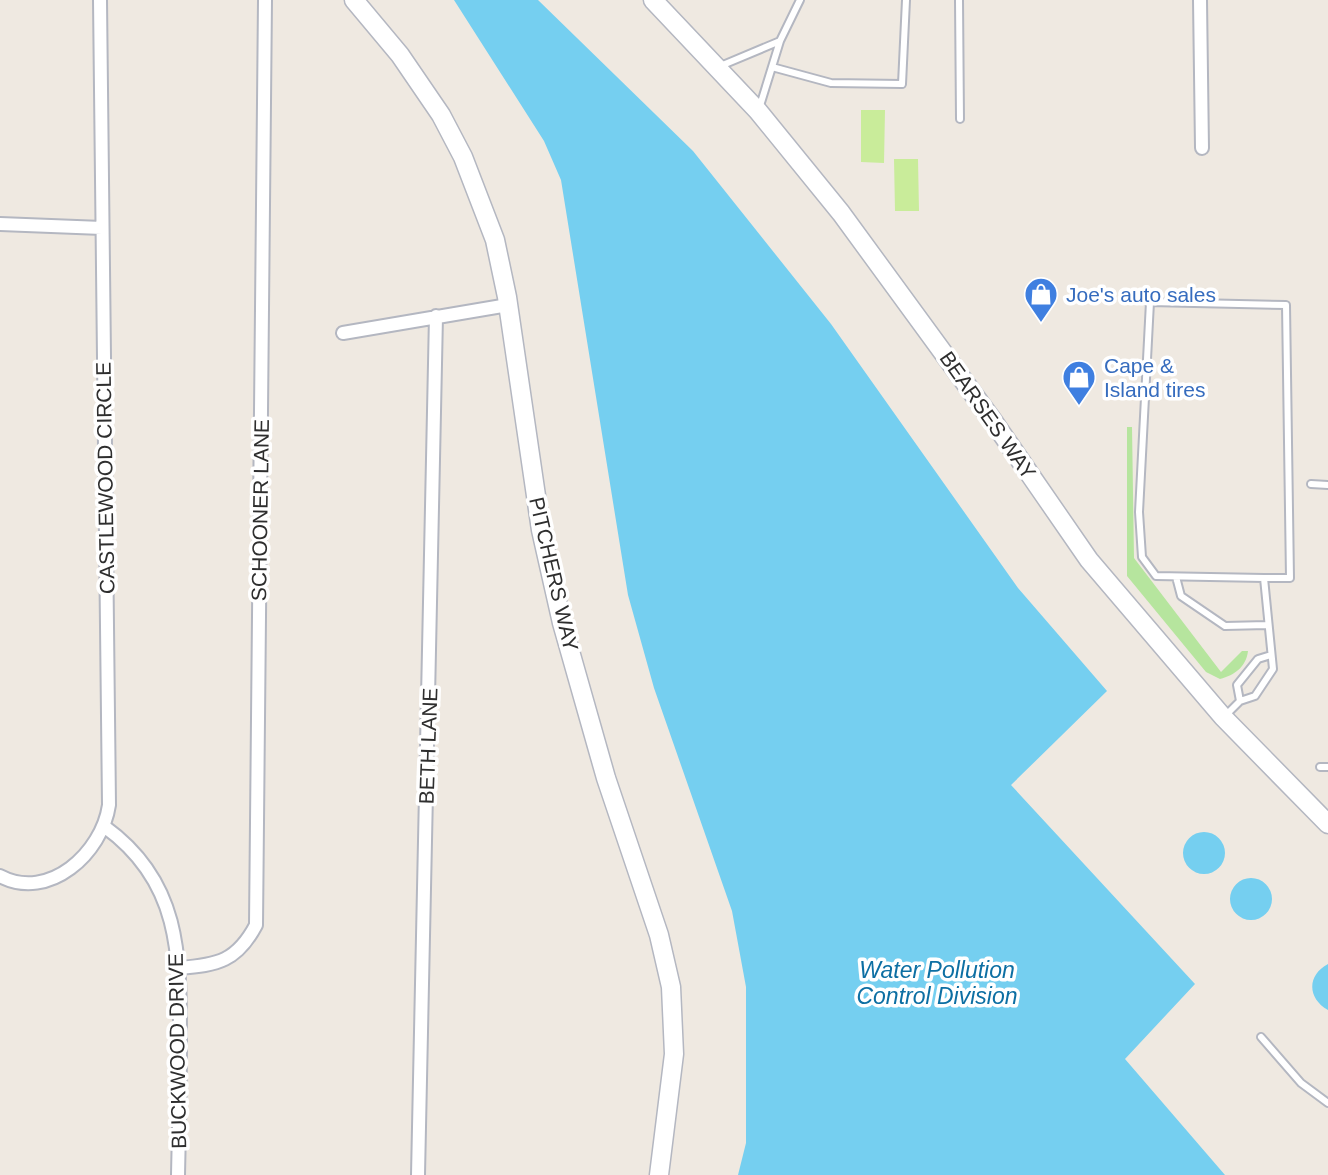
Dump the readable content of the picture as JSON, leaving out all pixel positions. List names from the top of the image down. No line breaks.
{"streets":{"main road":["BEARSES WAY","PITCHERS WAY"],"street":["CASTLEWOOD CIRCLE","SCHOONER LANE","BETH LANE","BUCKWOOD DRIVE"]},"crossings":[["CASTLEWOOD CIRCLE","BUCKWOOD DRIVE"],["SCHOONER LANE","BUCKWOOD DRIVE"]],"water":["Water Pollution Control Division"],"places":{"shop":["Joe's auto sales","Cape & Island tires"]}}
